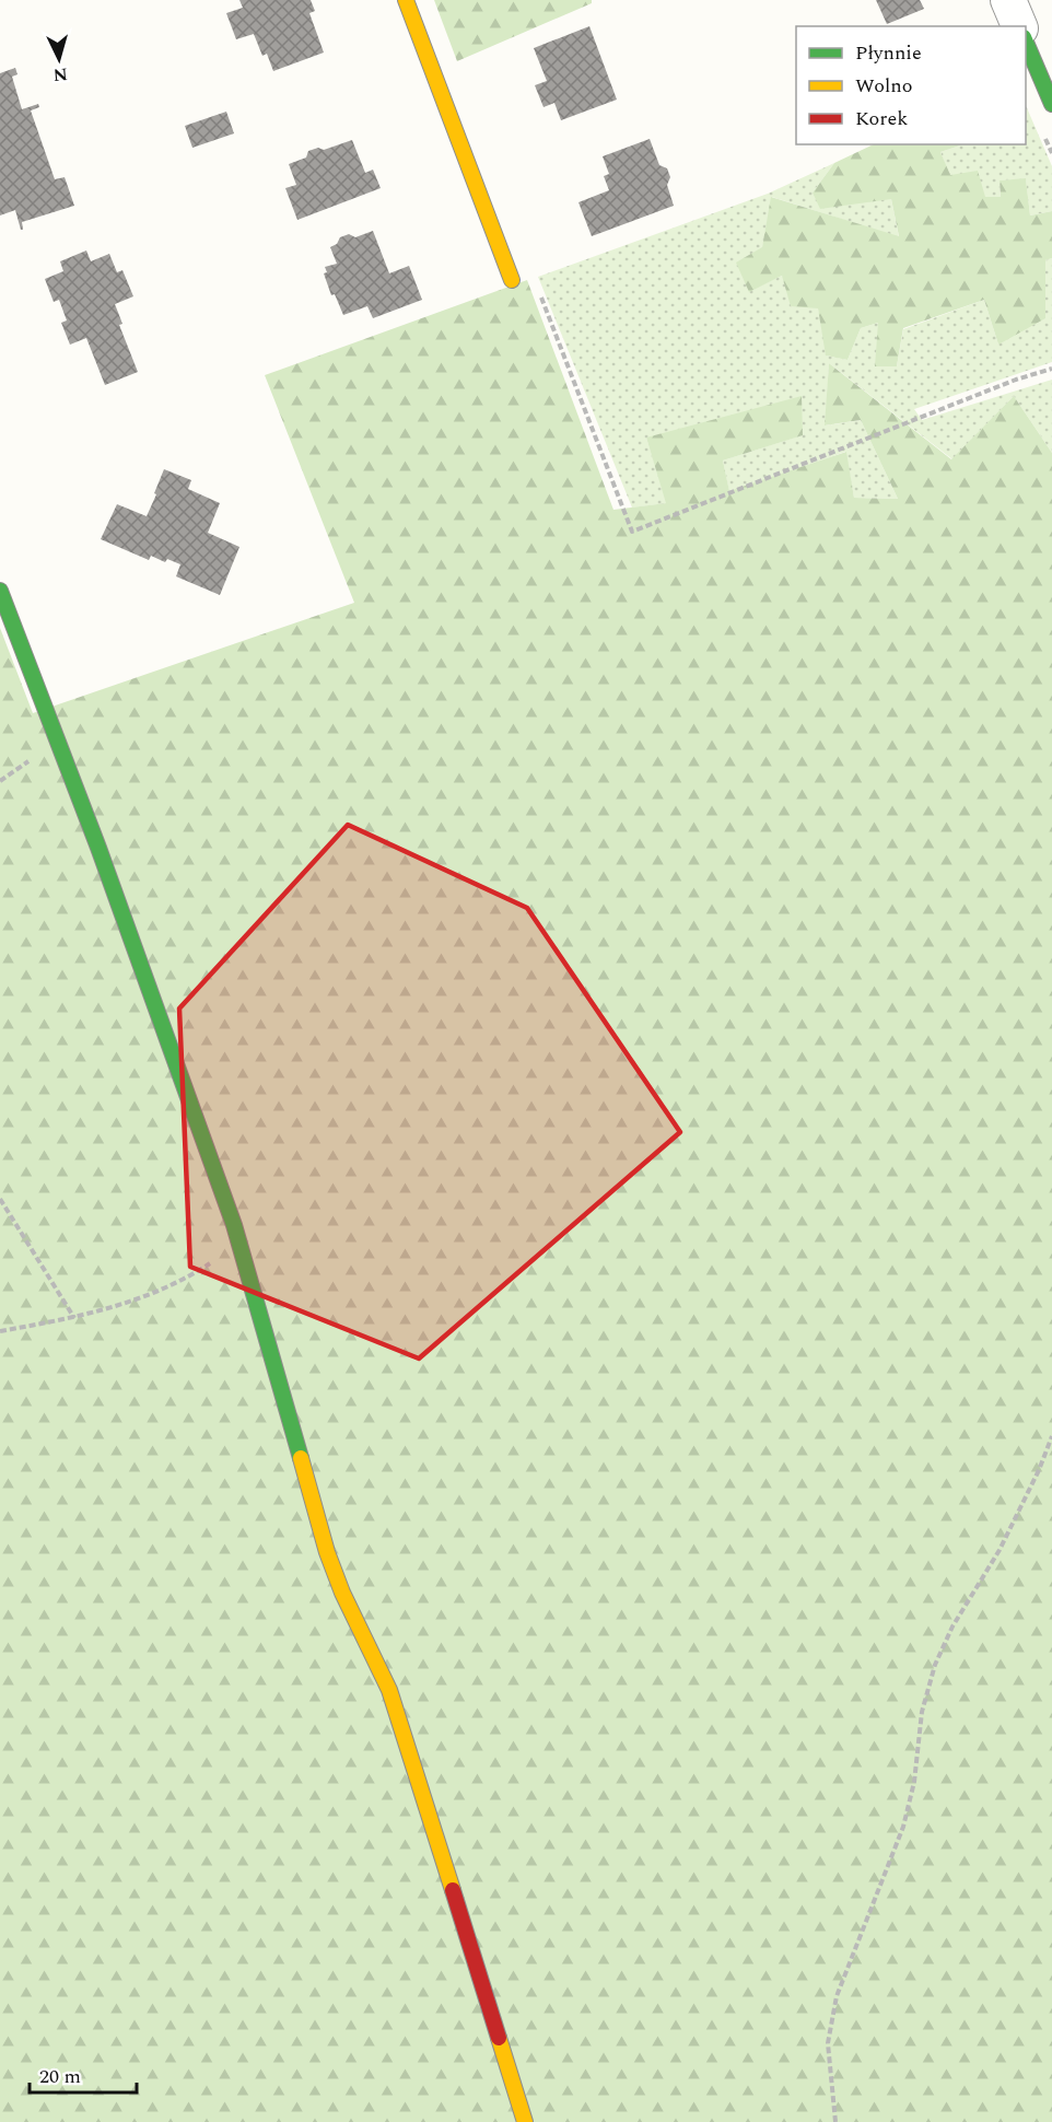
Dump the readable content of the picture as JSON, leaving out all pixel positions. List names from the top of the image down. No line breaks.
{"legend":["Płynnie","Wolno","Korek"],"scale_bar":"20 m","north":"bottom"}
